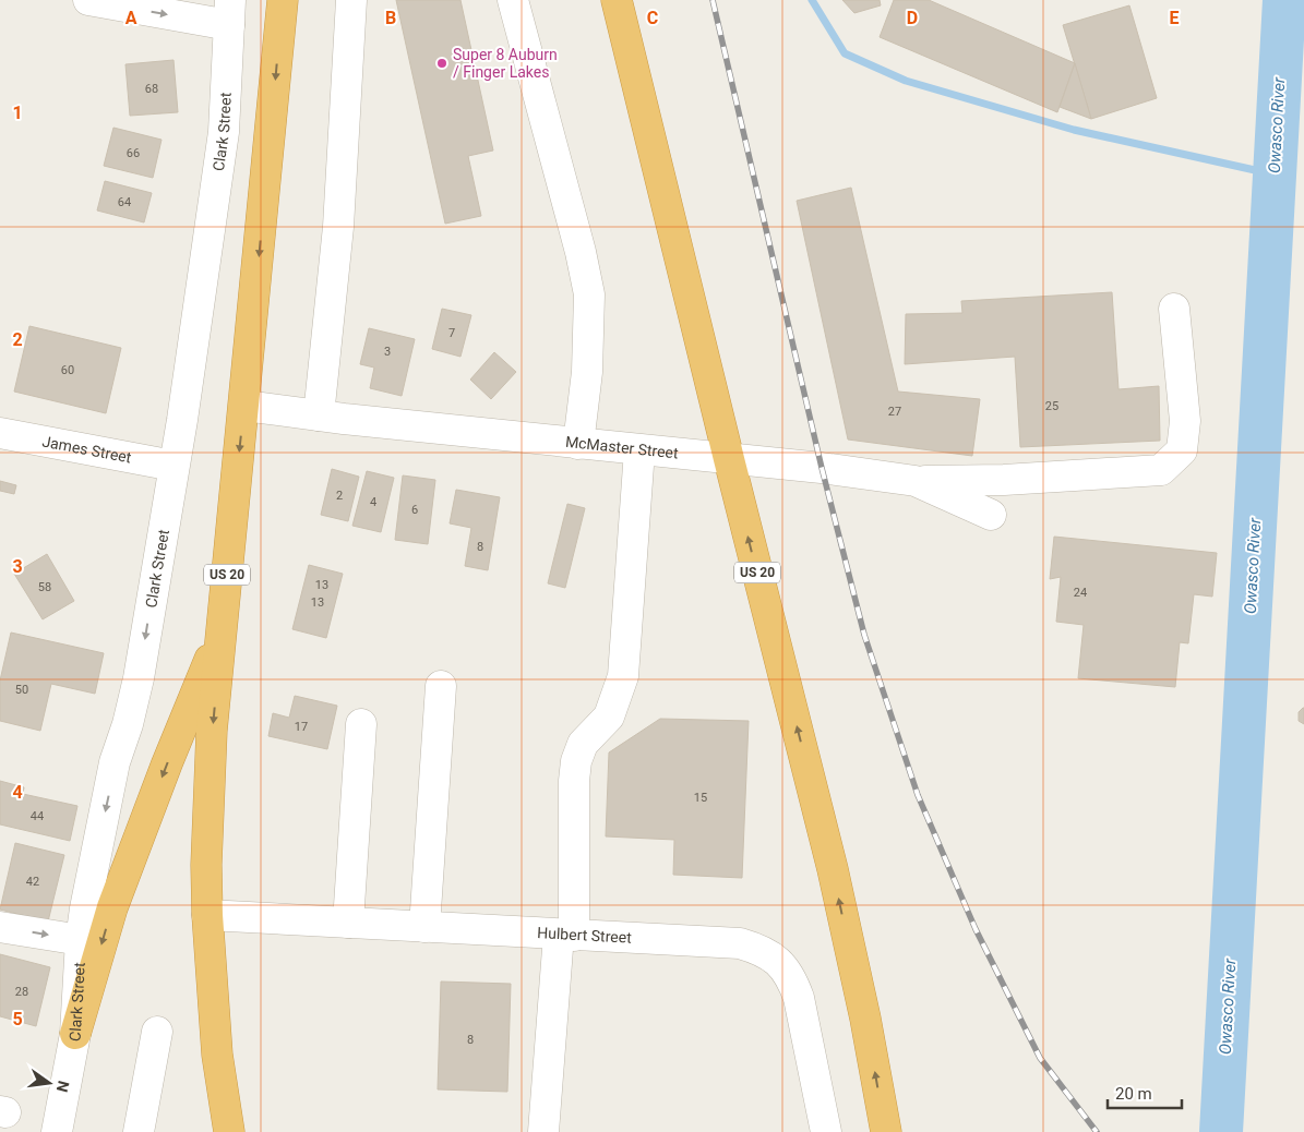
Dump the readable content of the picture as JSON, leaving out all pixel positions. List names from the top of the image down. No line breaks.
{"streets":{"highway":["US 20"],"street":["Clark Street","McMaster Street","James Street","Hulbert Street"]},"crossings":[["Clark Street","James Street"],["McMaster Street","US 20"],["US 20","Hulbert Street"]],"water":["Owasco River"],"places":["Super 8 Auburn / Finger Lakes"],"house_numbers":["68","66","64","7","3","60","25","27","2","4","6","8","13","58","24","13","50","17","15","44","42","28","8"],"scale_bar":"20 m","north":"right","grid":{"columns":["A","B","C","D","E"],"rows":["1","2","3","4","5"]}}
